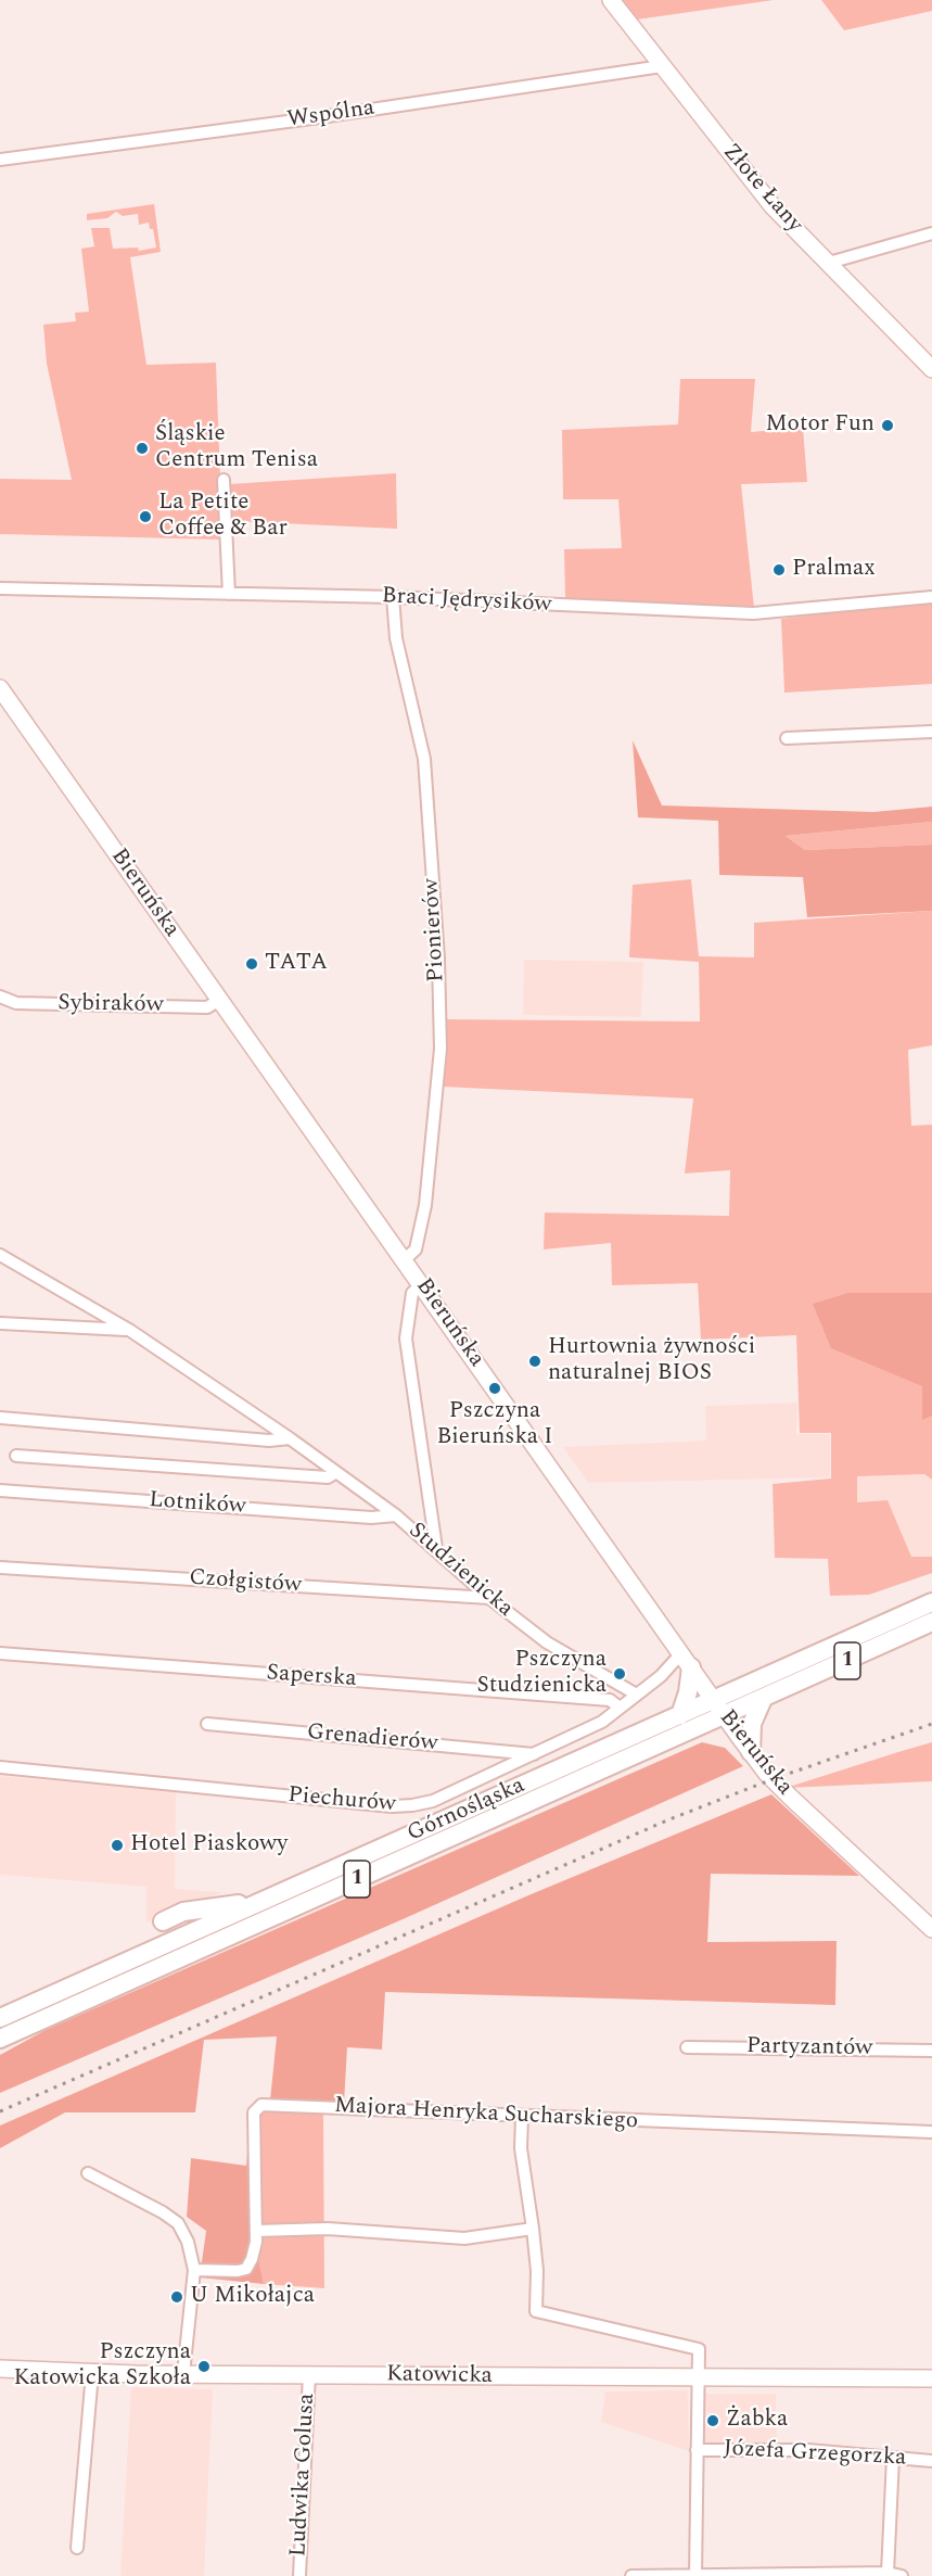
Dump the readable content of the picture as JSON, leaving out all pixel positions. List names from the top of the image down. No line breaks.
{"streets":{"main road":["1","Górnośląska"],"street":["Wspólna","Złote Łany","Braci Jędrysików","Bieruńska","Pionierów","Sybiraków","Lotników","Studzienicka","Czołgistów","Saperska","Grenadierów","Piechurów","Partyzantów","Majora Henryka Sucharskiego","Katowicka","Józefa Grzegorzka","Ludwika Golusa"]},"crossings":[["Wspólna","Złote Łany"],["Braci Jędrysików","Pionierów"],["Bieruńska","Pionierów"],["Bieruńska","Sybiraków"],["Bieruńska","Piechurów"],["Bieruńska","Górnośląska"],["Lotników","Studzienicka"],["Studzienicka","Czołgistów"],["Studzienicka","Piechurów"],["Saperska","Piechurów"],["Grenadierów","Piechurów"],["Katowicka","Ludwika Golusa"]],"places":["Motor Fun","Śląskie Centrum Tenisa","La Petite Coffee & Bar","Pralmax","TATA","Hurtownia żywności naturalnej BIOS","Pszczyna Bieruńska I","Pszczyna Studzienicka","Hotel Piaskowy","U Mikołajca","Pszczyna Katowicka Szkoła","Żabka"]}
